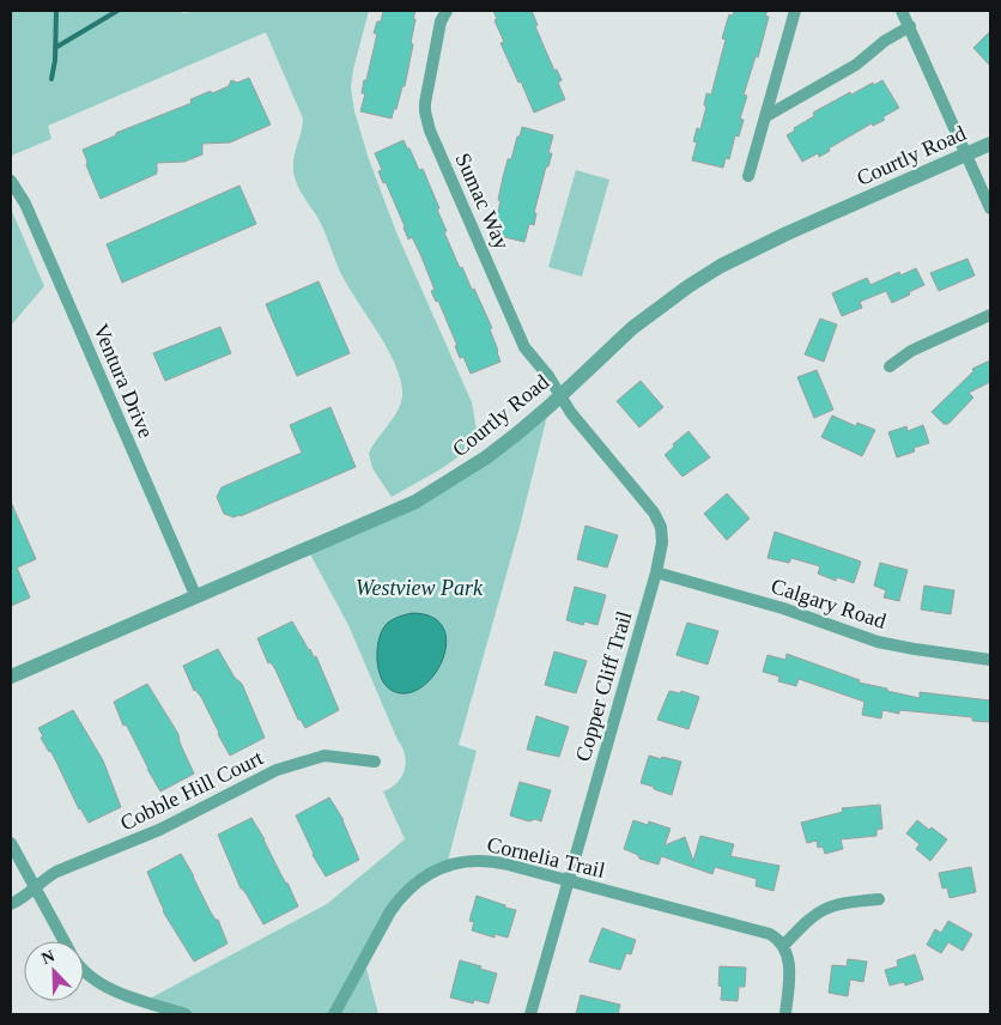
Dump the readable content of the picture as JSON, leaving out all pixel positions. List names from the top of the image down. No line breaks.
{"streets":{"street":["Courtly Road","Sumac Way","Ventura Drive","Calgary Road","Copper Cliff Trail","Cobble Hill Court","Cornelia Trail"]},"crossings":[["Courtly Road","Sumac Way"],["Courtly Road","Ventura Drive"],["Courtly Road","Copper Cliff Trail"],["Sumac Way","Copper Cliff Trail"],["Calgary Road","Copper Cliff Trail"],["Copper Cliff Trail","Cornelia Trail"]],"parks":["Westview Park"],"north":"top left"}
